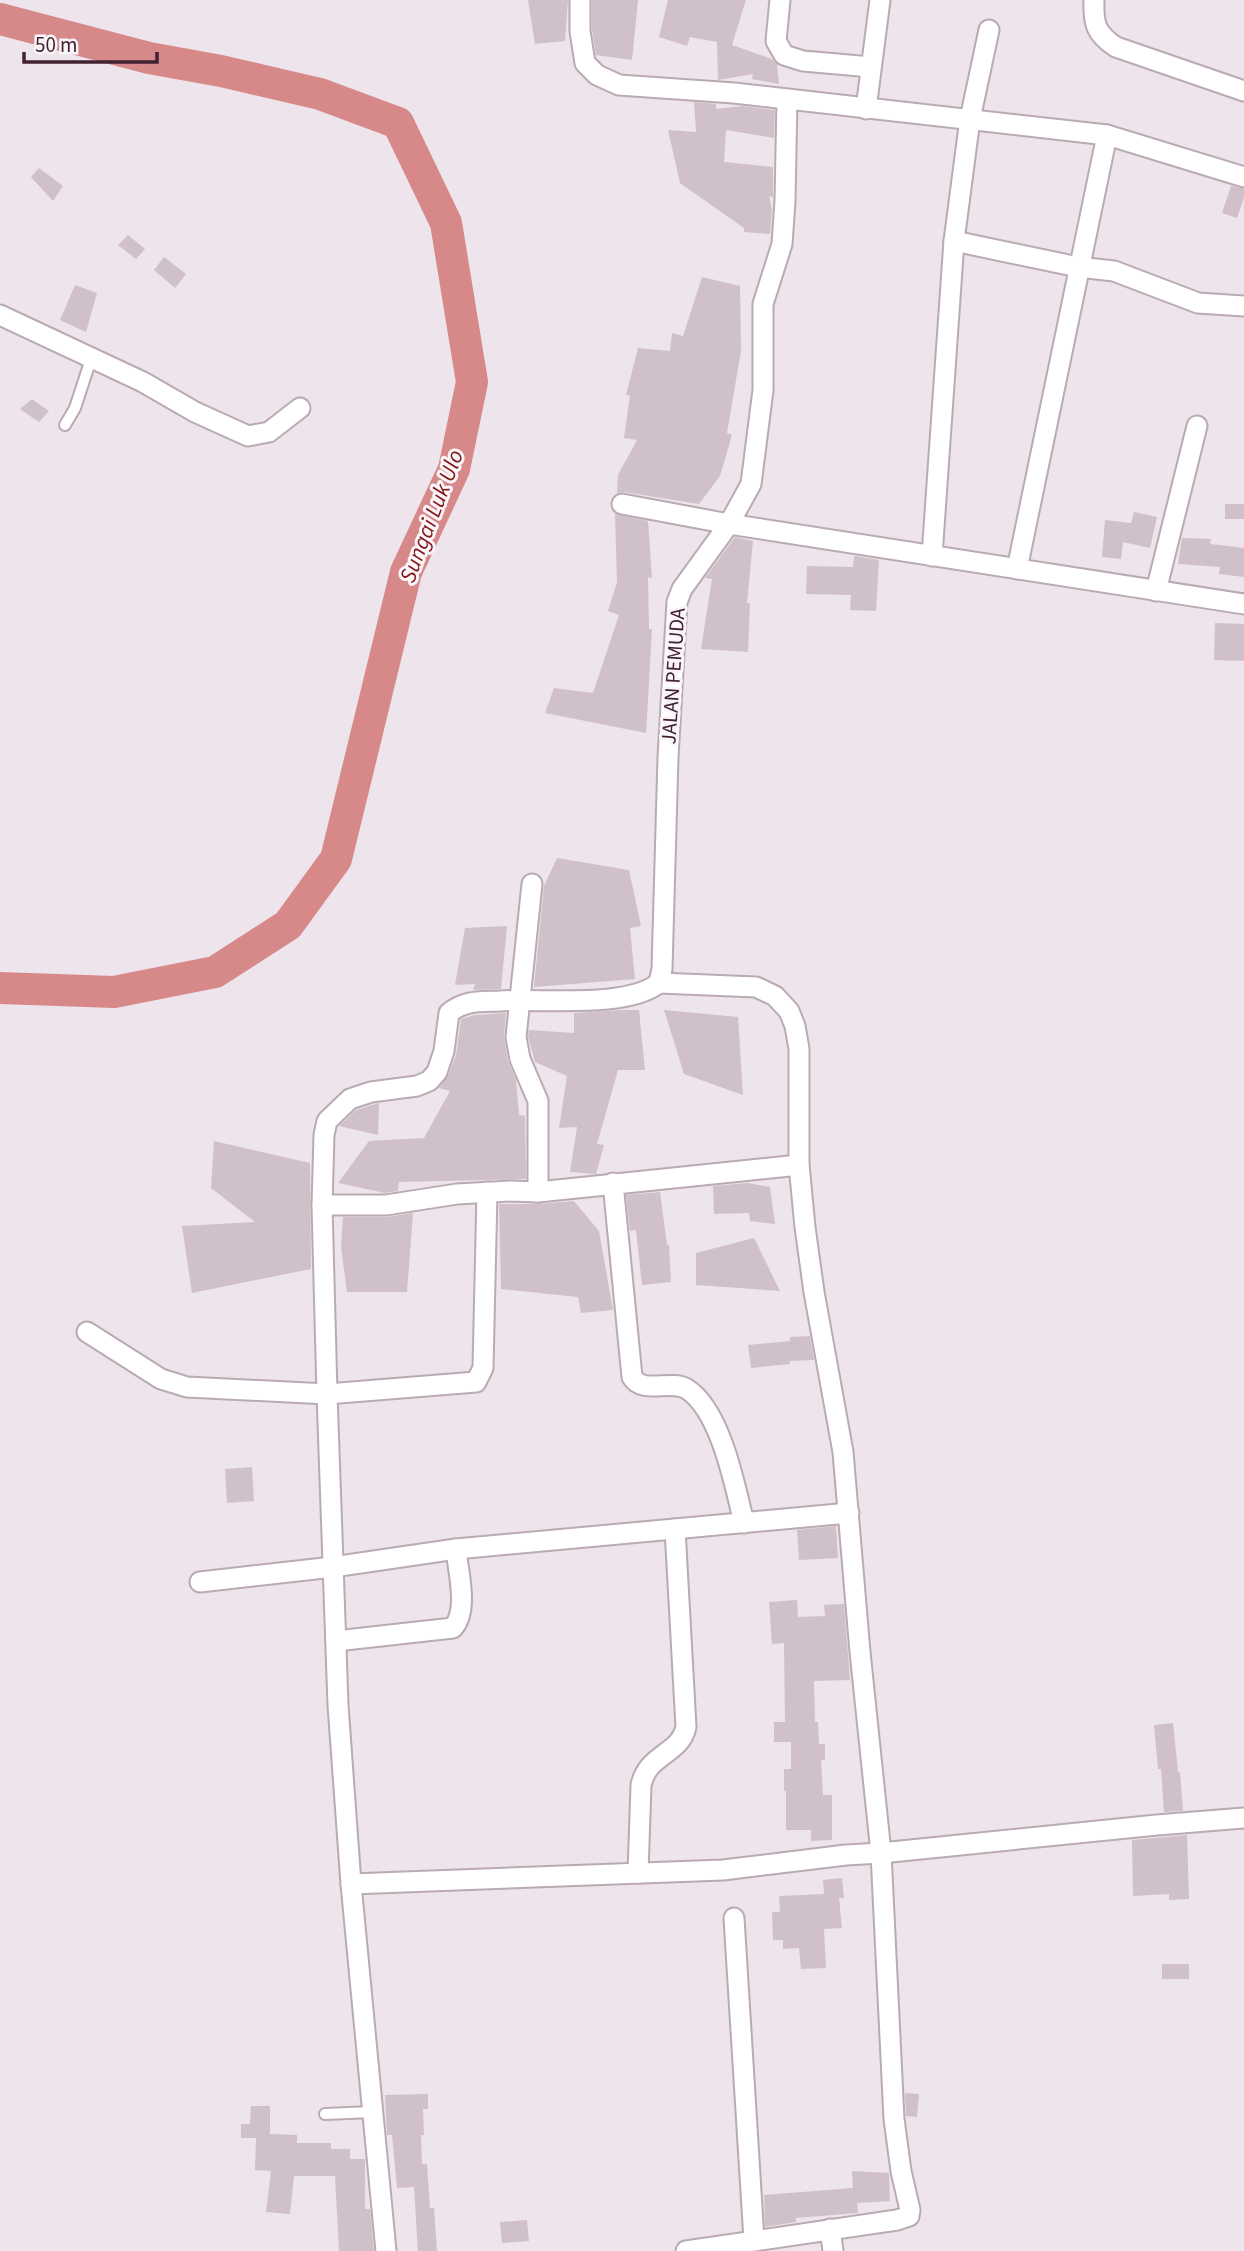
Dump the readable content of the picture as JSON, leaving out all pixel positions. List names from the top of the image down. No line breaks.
{"streets":{"street":["JALAN PEMUDA"]},"water":["Sungai Luk Ulo"],"scale_bar":"50 m"}
